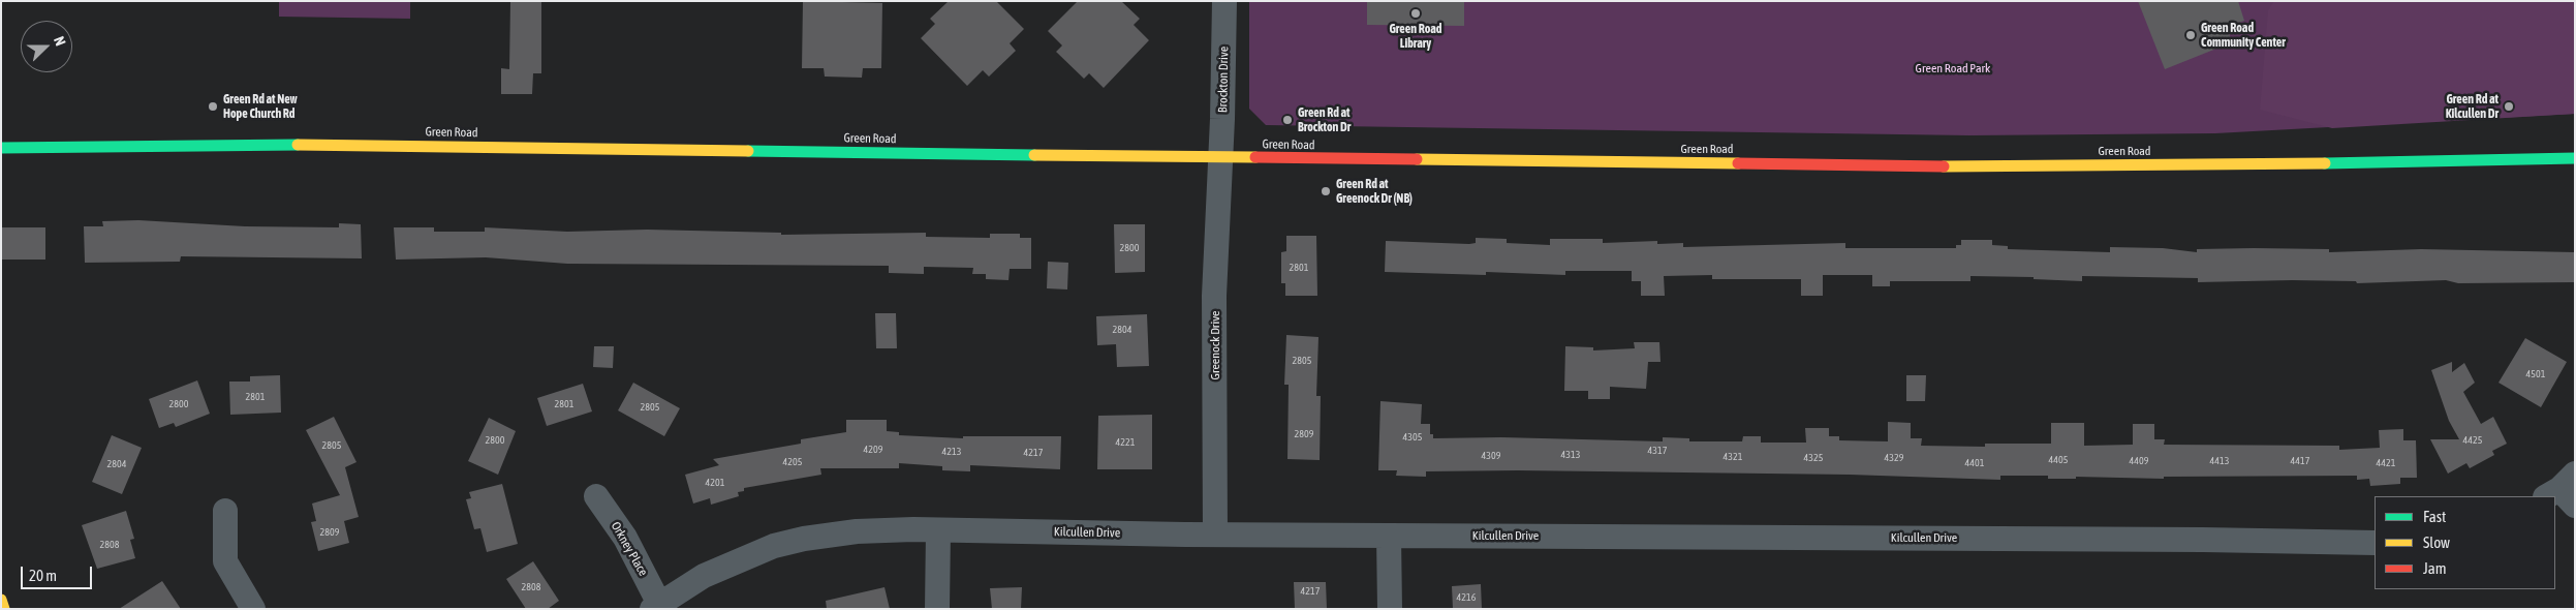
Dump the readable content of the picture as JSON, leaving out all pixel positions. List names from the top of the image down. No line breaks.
{"streets":{"street":["Brockton Drive","Green Road","Greenock Drive","Kilcullen Drive","Orkney Place"]},"crossings":[["Brockton Drive","Green Road"],["Brockton Drive","Greenock Drive"],["Green Road","Greenock Drive"],["Greenock Drive","Kilcullen Drive"],["Kilcullen Drive","Orkney Place"]],"parks":["Green Road Park"],"places":["Green Road Library","Green Road Community Center","Green Rd at New Hope Church Rd","Green Rd at Kilcullen Dr","Green Rd at Brockton Dr","Green Rd at Greenock Dr (NB)"],"house_numbers":["2800","2801","2804","2805","4501","2801","2800","2801","2805","2809","4305","2800","4425","4221","2805","4209","4317","4213","4217","4313","4309","4321","4325","4329","4405","4409","4413","4417","4205","4401","4421","2804","4201","2809","2808","2808","4217","4216"],"legend":["Fast","Slow","Jam"],"scale_bar":"20 m","north":"right"}
